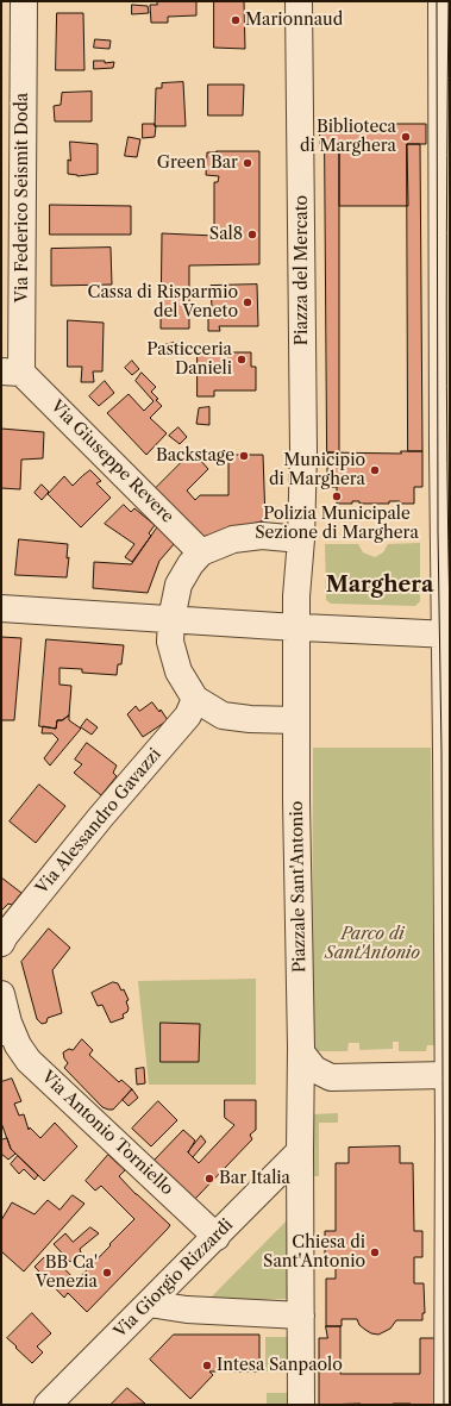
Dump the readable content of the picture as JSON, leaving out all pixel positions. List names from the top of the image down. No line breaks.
{"streets":{"street":["Via Federico Seismit Doda","Piazza del Mercato","Via Giuseppe Revere","Via Alessandro Gavazzi","Piazzale Sant'Antonio","Via Antonio Torniello","Via Giorgio Rizzardi"]},"crossings":[["Via Federico Seismit Doda","Via Giuseppe Revere"],["Piazza del Mercato","Piazzale Sant'Antonio"],["Piazzale Sant'Antonio","Via Giorgio Rizzardi"],["Via Antonio Torniello","Via Giorgio Rizzardi"]],"districts":["Marghera"],"parks":["Parco di Sant'Antonio"],"places":["Marionnaud","Biblioteca di Marghera","Green Bar","Sal8","Cassa di Risparmio del Veneto","Pasticceria Danieli","Backstage","Municipio di Marghera","Polizia Municipale Sezione di Marghera","Bar Italia","Chiesa di Sant'Antonio","BB Ca' Venezia","Intesa Sanpaolo"]}
